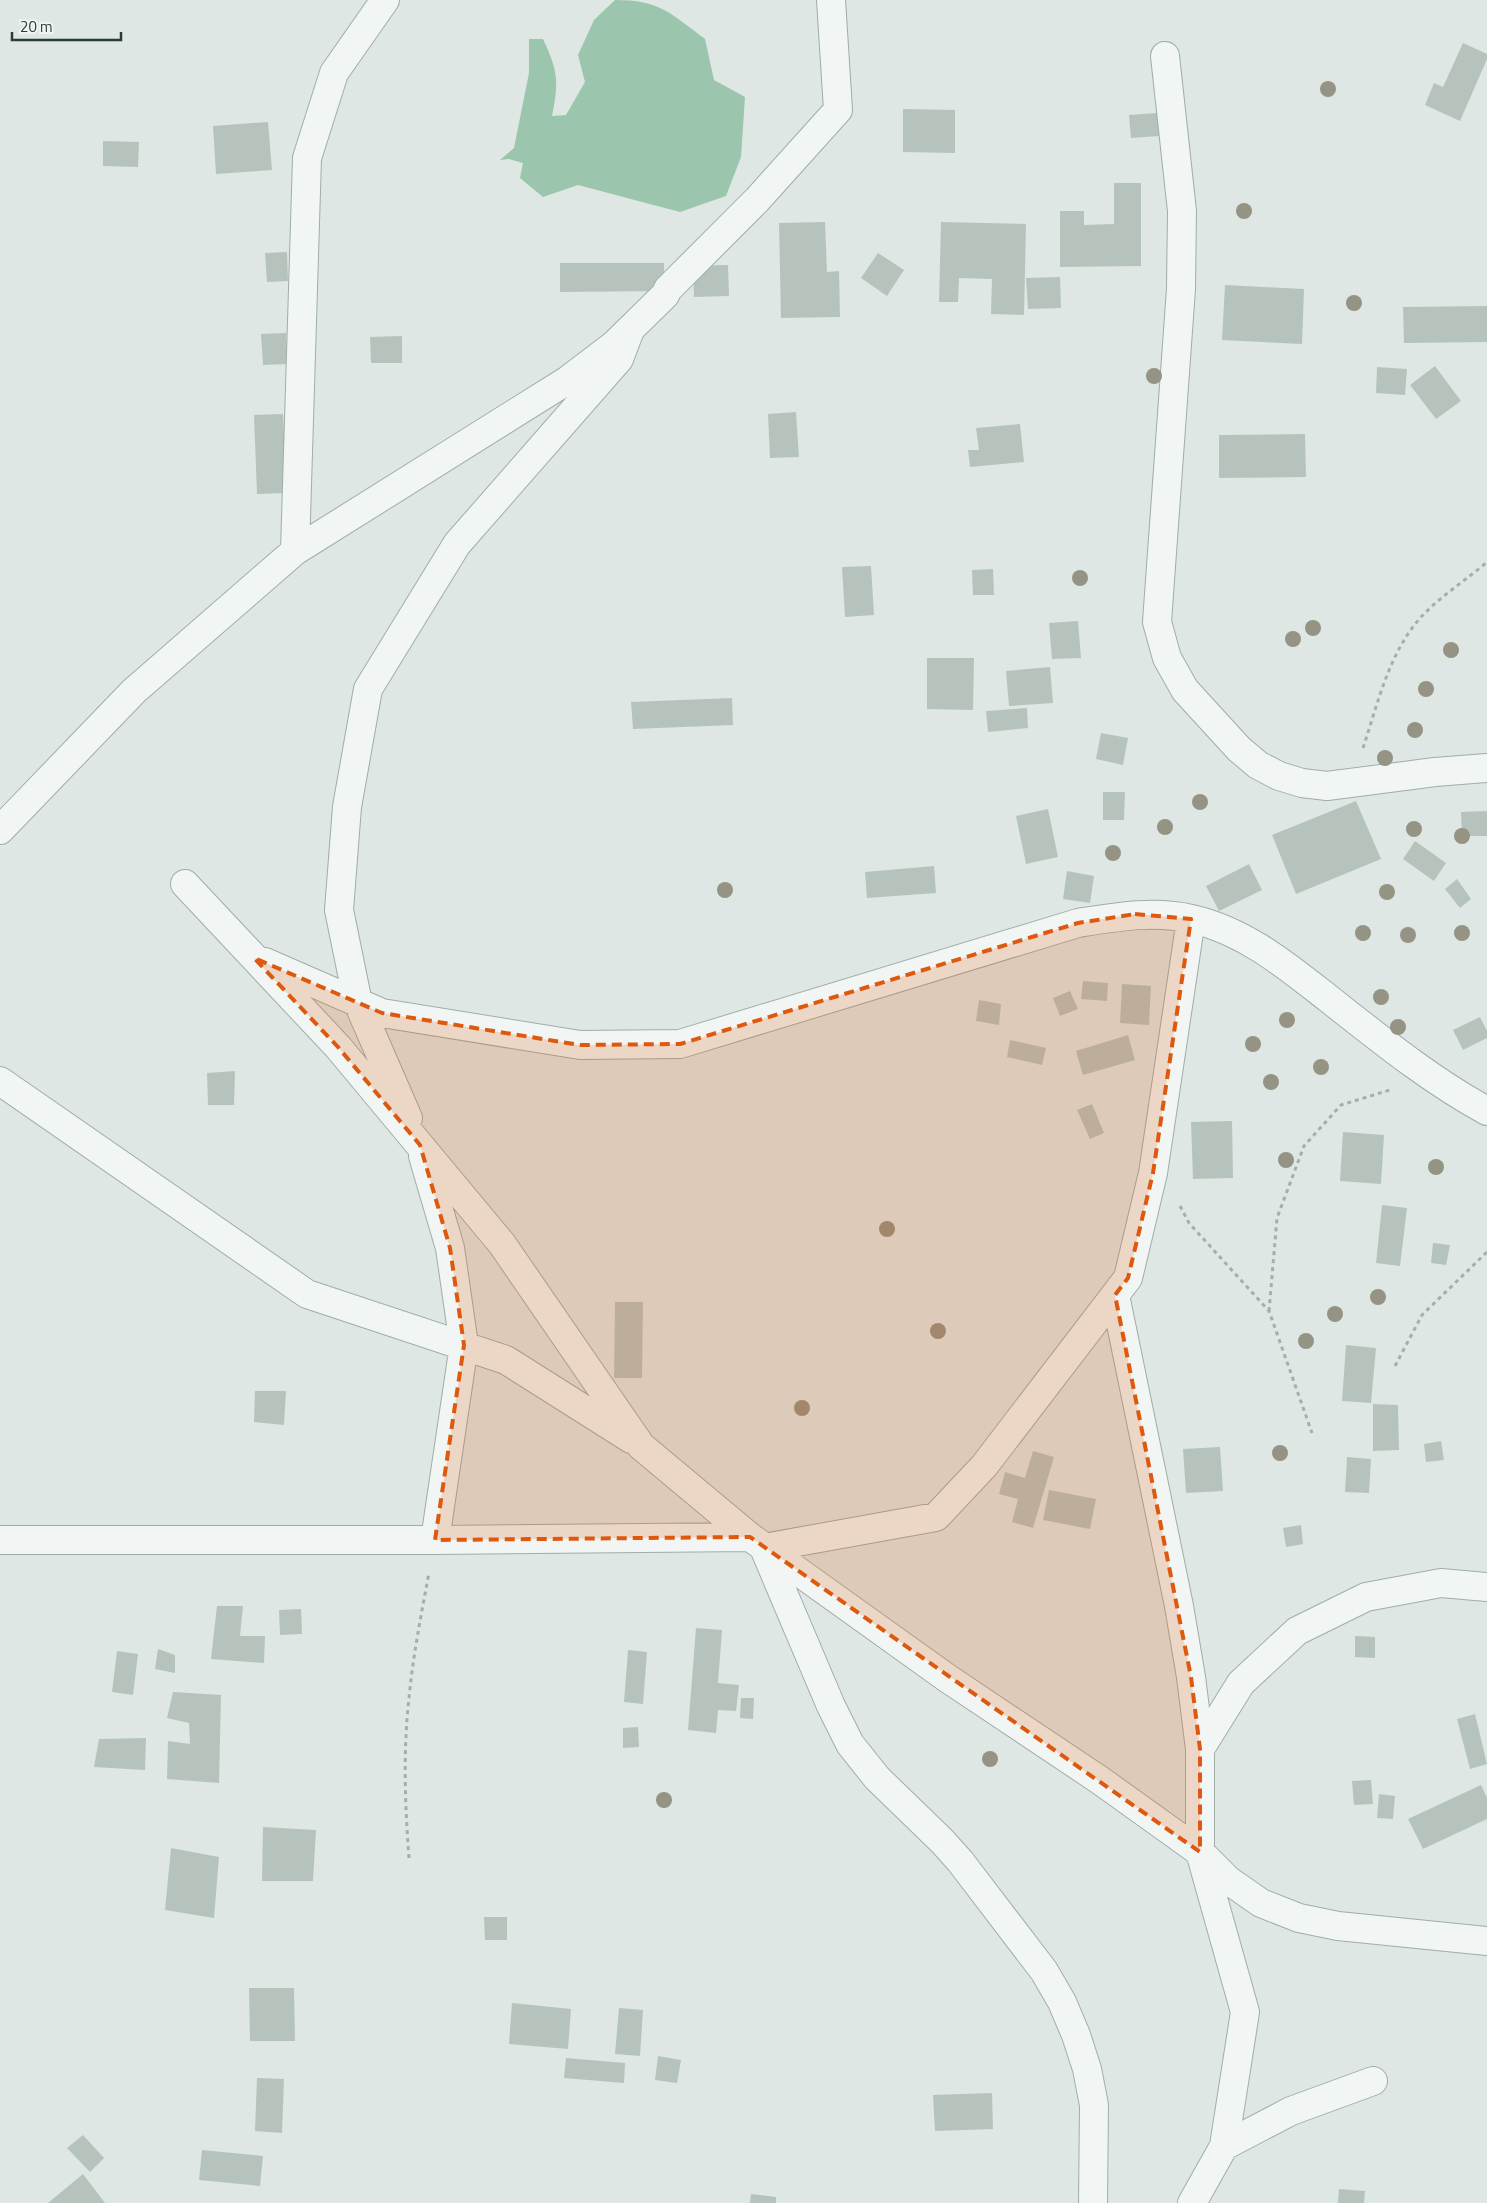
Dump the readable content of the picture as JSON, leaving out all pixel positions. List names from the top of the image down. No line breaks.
{"scale_bar":"20 m"}
